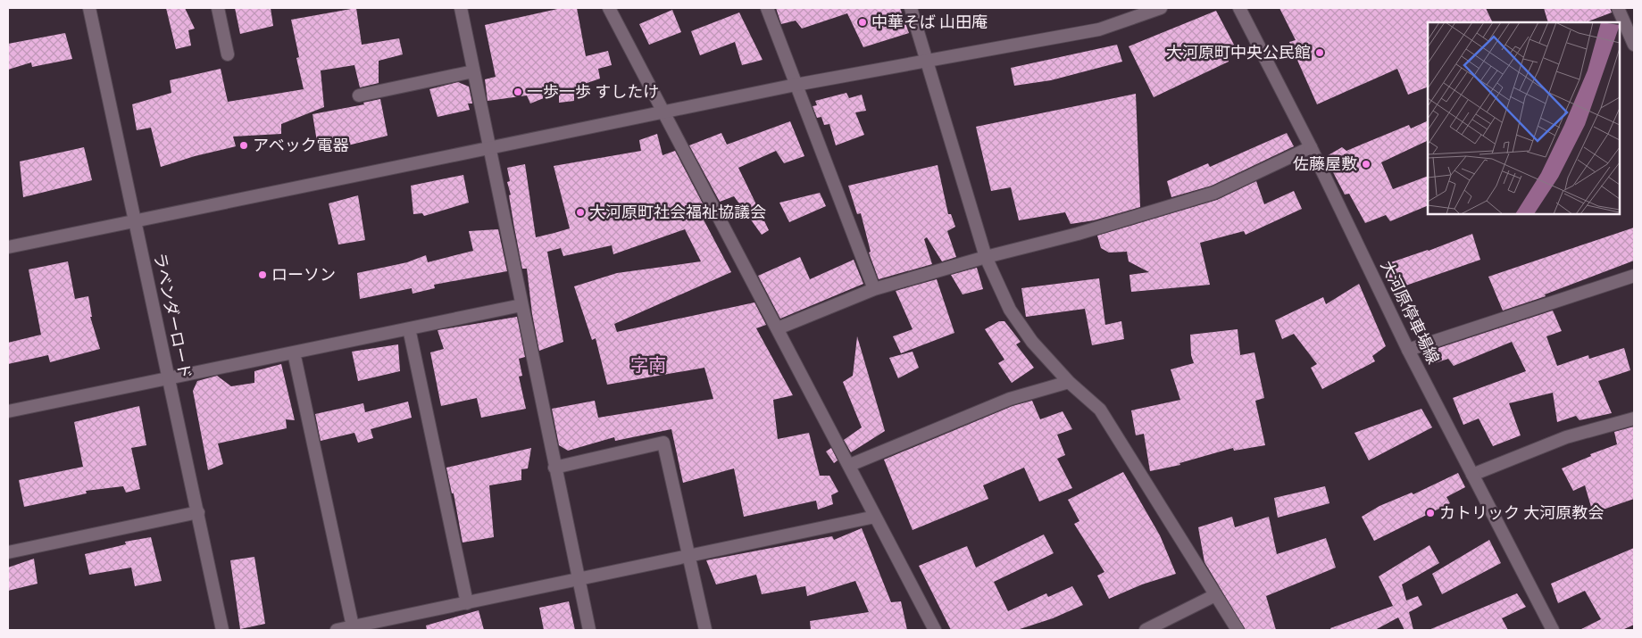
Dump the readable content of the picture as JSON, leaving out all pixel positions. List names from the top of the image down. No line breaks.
{"streets":{"street":["大河原停車場線","ラベンダーロード"]},"districts":["字南"],"places":["中華そば 山田庵","大河原町中央公民館","一歩一歩 すしたけ","アベック電器","佐藤屋敷","大河原町社会福祉協議会","ローソン","カトリック 大河原教会"]}
